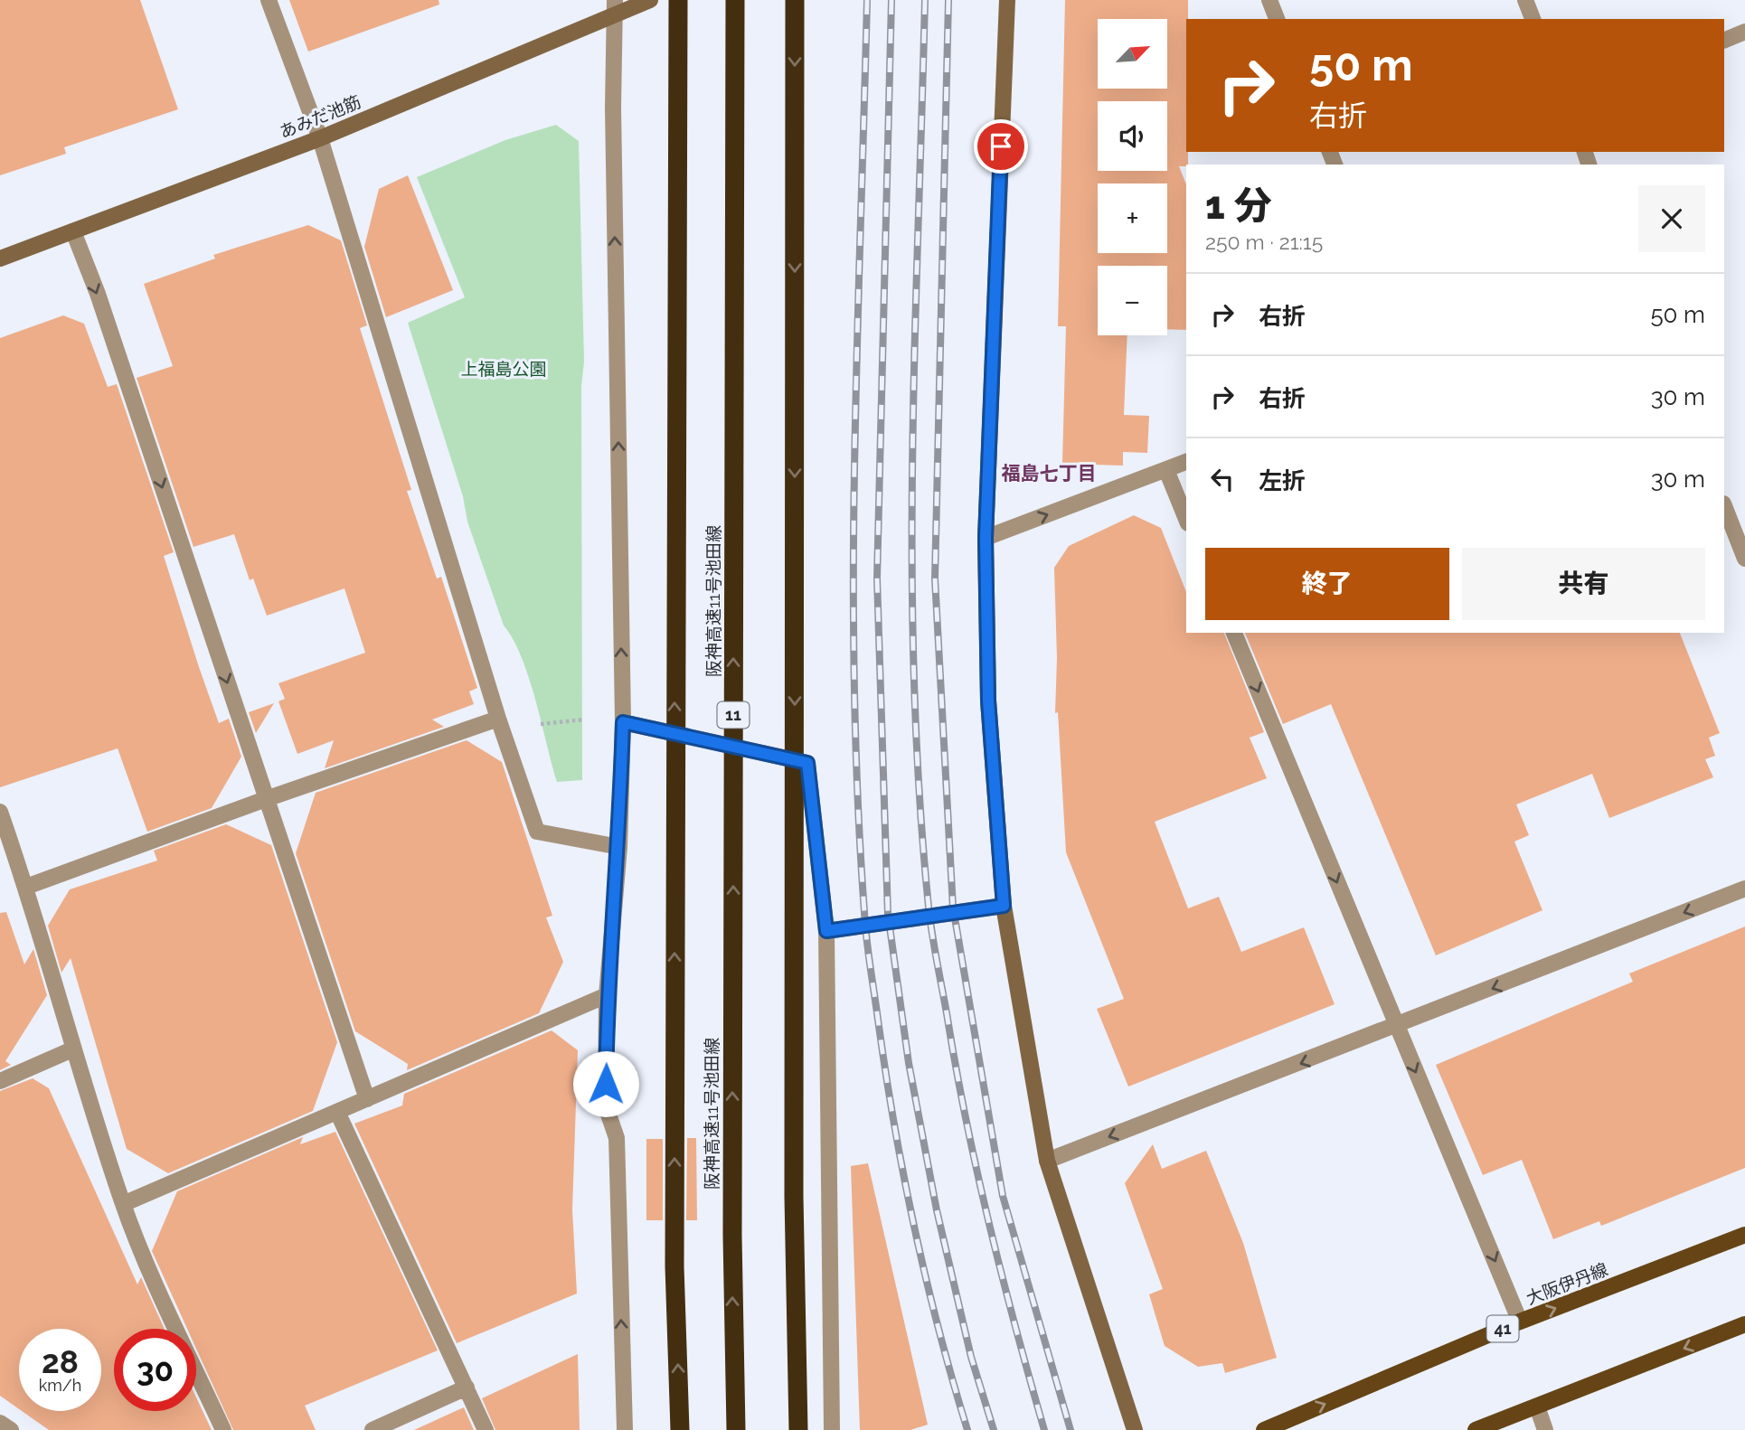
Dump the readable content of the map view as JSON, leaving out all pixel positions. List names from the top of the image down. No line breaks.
{"streets":{"highway":["阪神高速11号池田線","11"],"main road":["大阪伊丹線","41"],"street":["あみだ池筋"]},"districts":["福島七丁目"],"parks":["上福島公園"],"north":"top right","page":{"map_buttons":["+","−"],"turn":["50 m","右折"],"heading":["1 分","250 m · 21:15"],"list":[{"name":"右折","value":"50 m"},{"name":"右折","value":"30 m"},{"name":"左折","value":"30 m"}],"buttons":["終了","共有"],"speed":"28 km/h","limit":"30"}}
